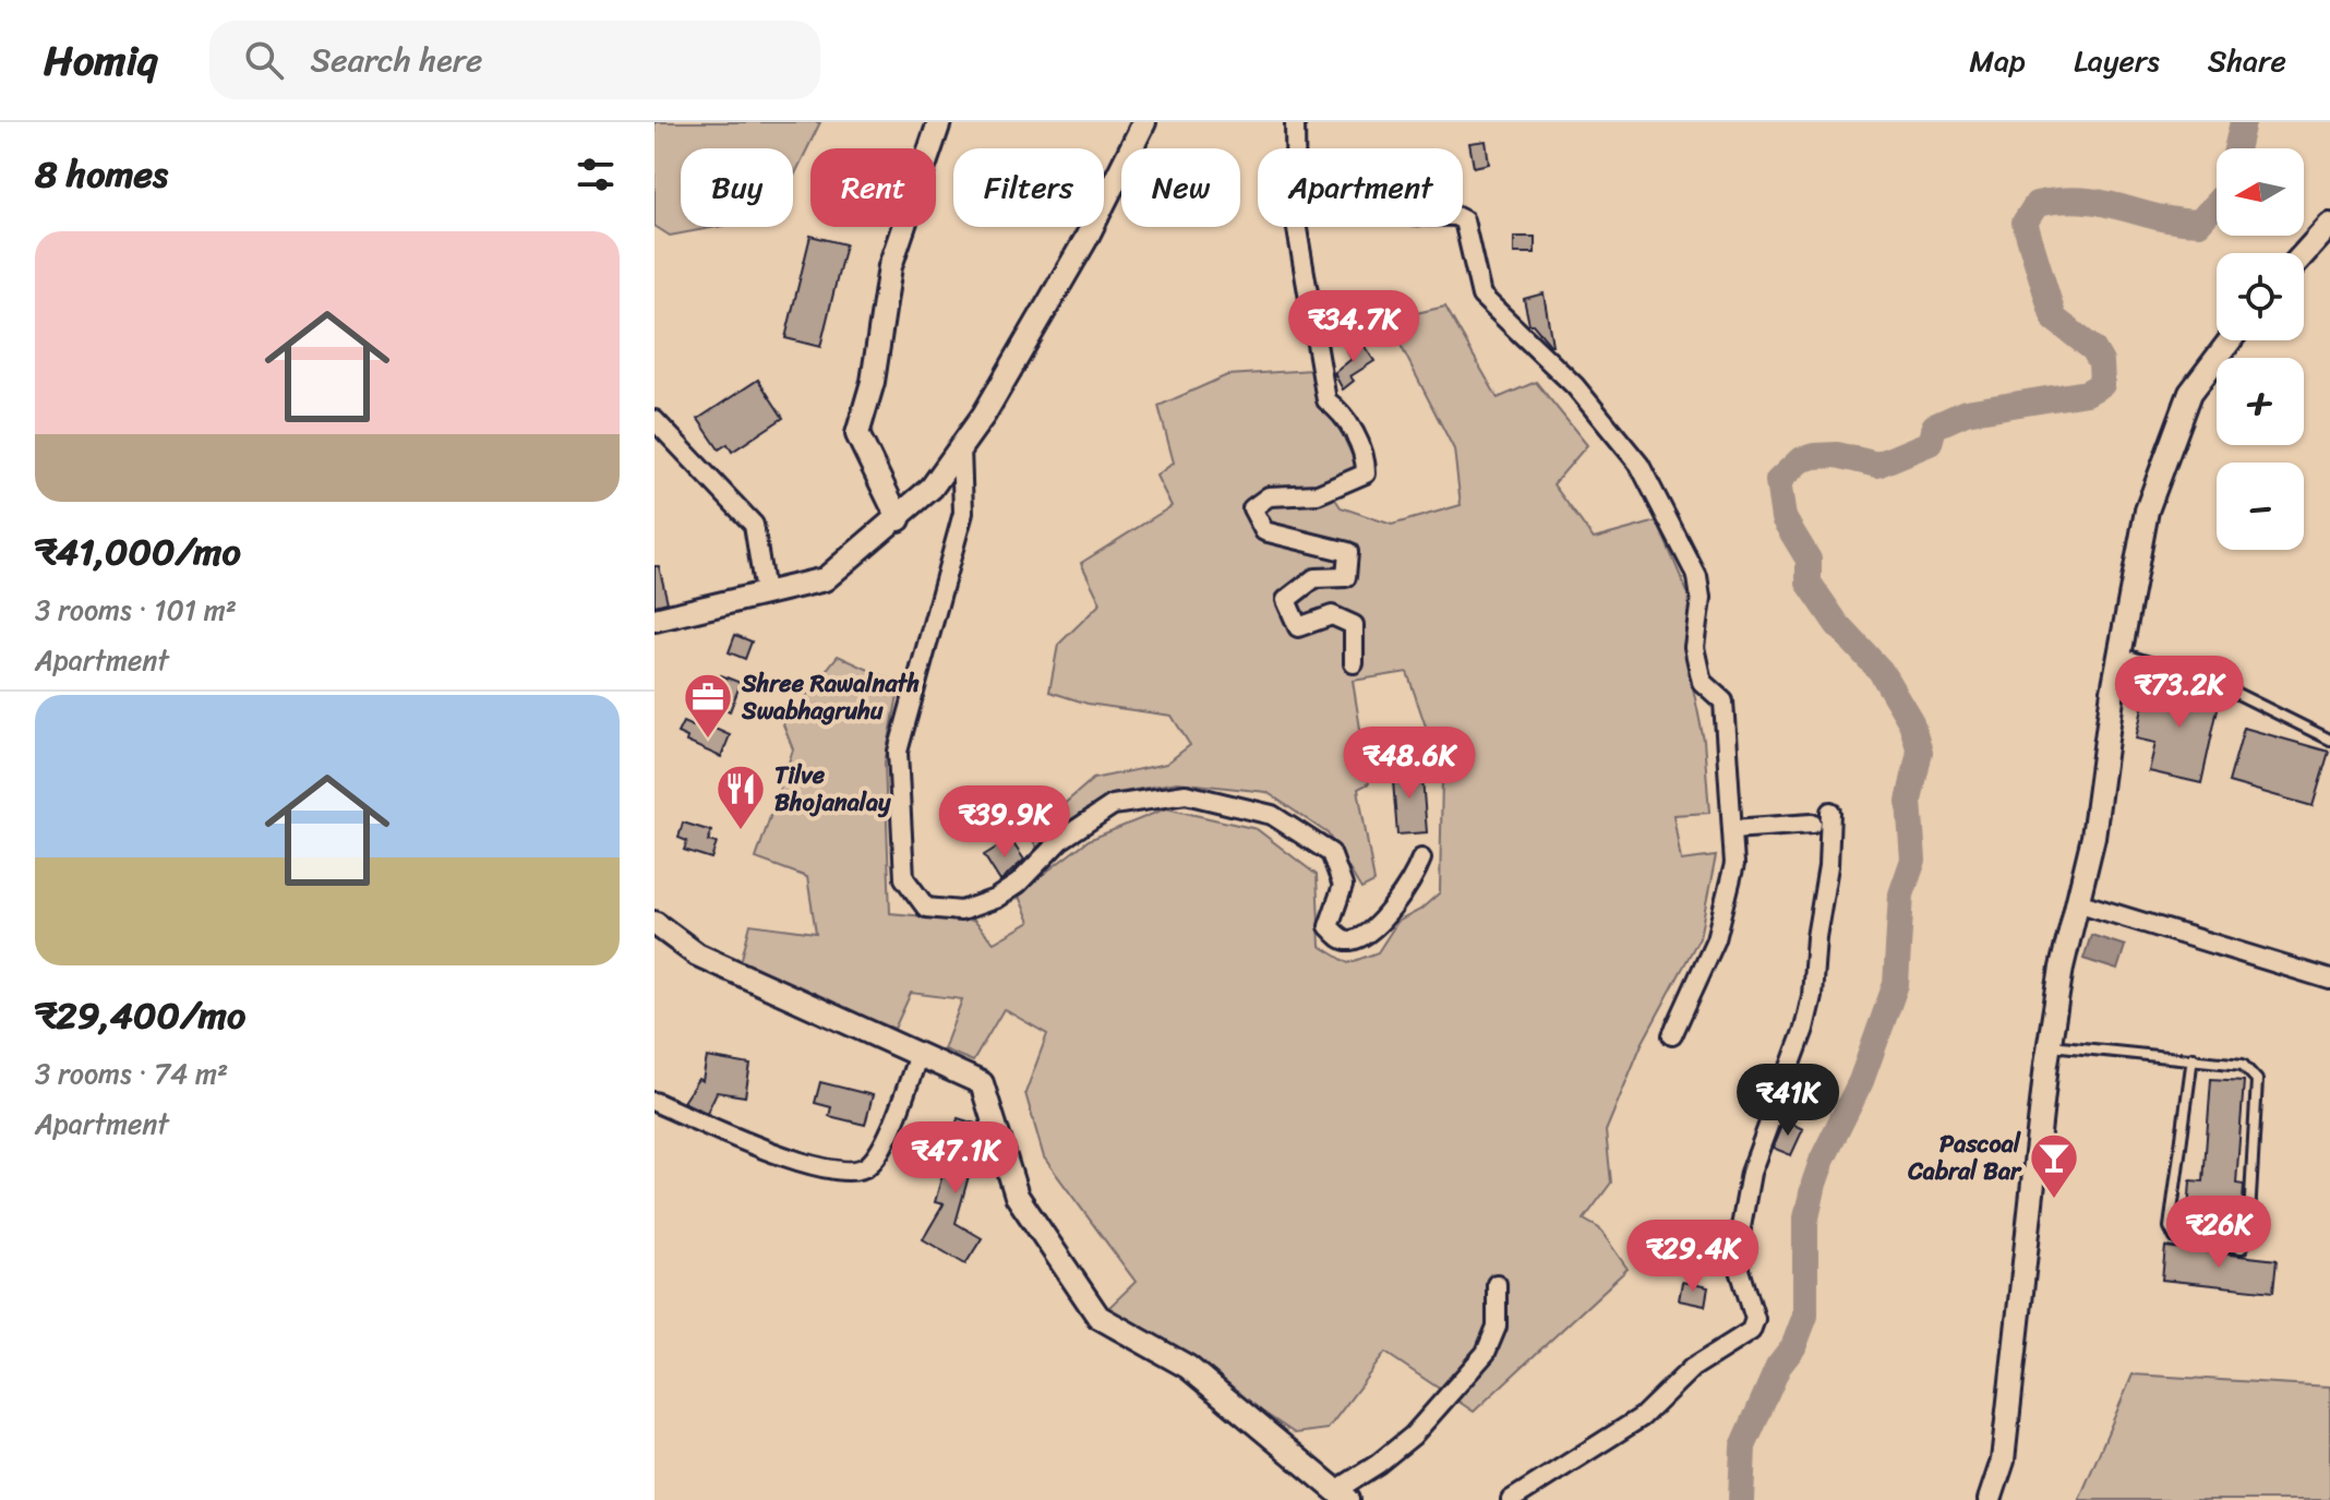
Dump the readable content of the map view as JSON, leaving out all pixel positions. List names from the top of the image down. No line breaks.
{"places":{"office":["Shree Rawalnath Swabhagruhu"],"restaurant":["Tilve Bhojanalay"],"bar":["Pascoal Cabral Bar"]},"north":"left","page":{"header":"Homiq","search":"Search here","nav":["Map","Layers","Share"],"heading":"8 homes","map_buttons":["+","−"],"chip":["Buy","Rent","Filters","New","Apartment"],"list":[{"name":"₹41,000/mo","note":"3 rooms · 101 m² · Apartment"},{"name":"₹29,400/mo","note":"3 rooms · 74 m² · Apartment"}],"price":["₹34.7K","₹73.2K","₹48.6K","₹39.9K","₹41K","₹47.1K","₹26K","₹29.4K"]}}
